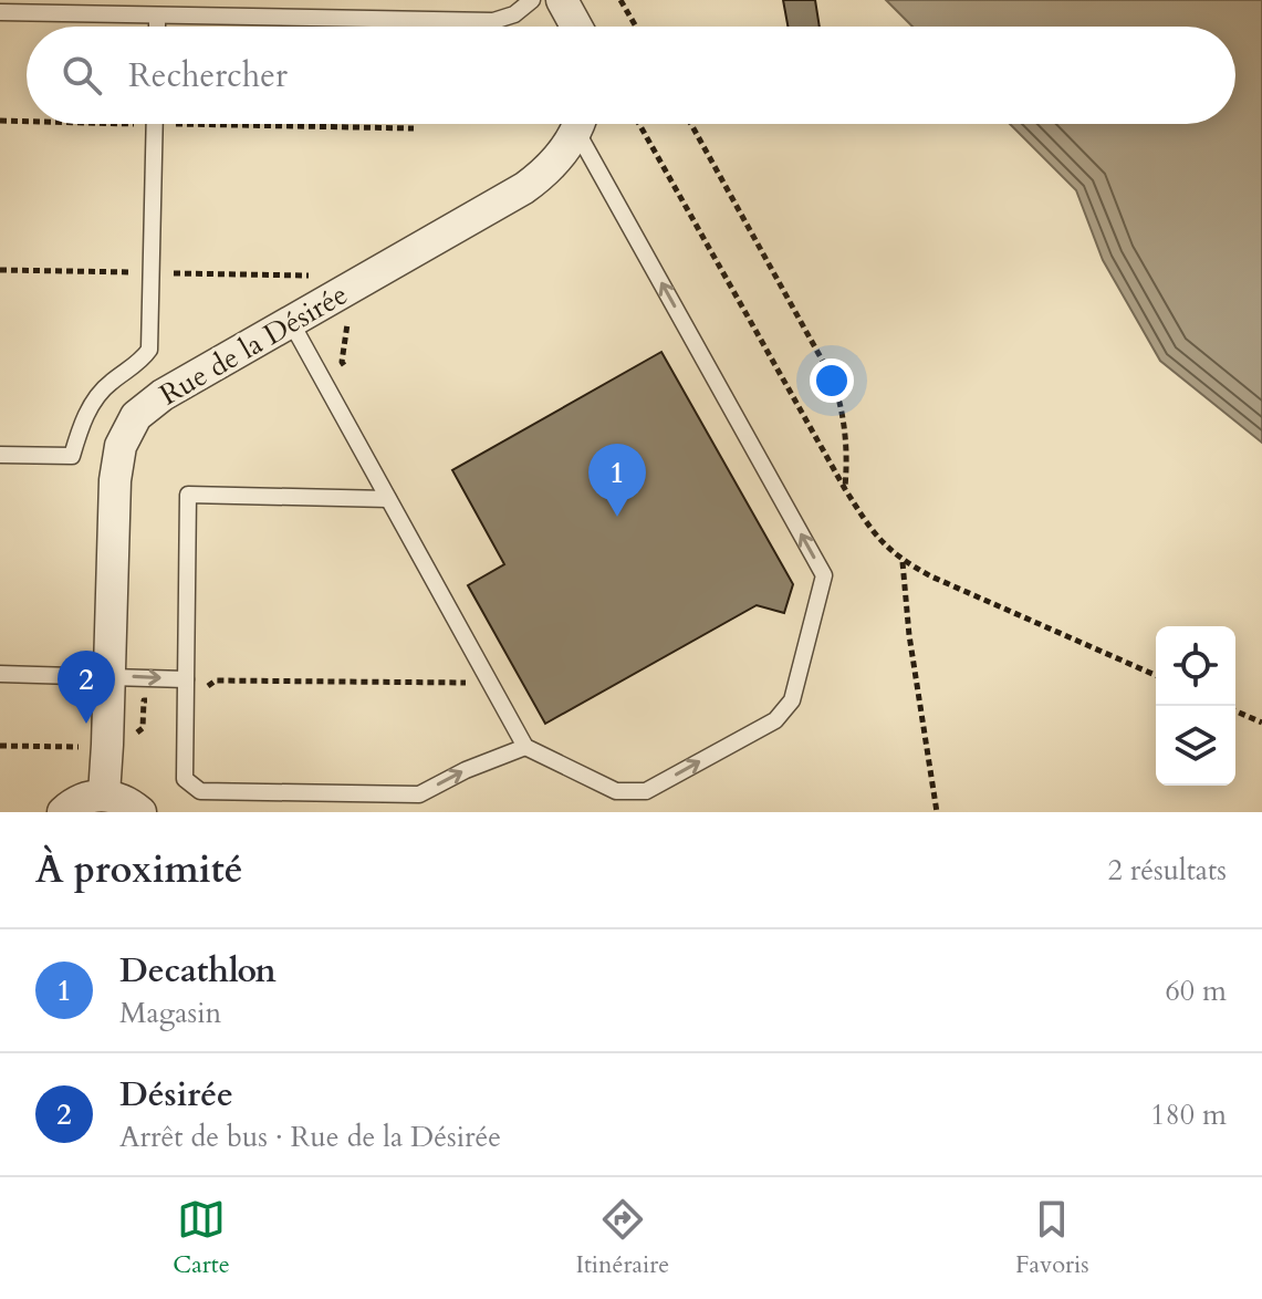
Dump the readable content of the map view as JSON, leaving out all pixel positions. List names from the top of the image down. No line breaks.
{"streets":{"street":["Rue de la Désirée"]},"page":{"search":"Rechercher","pins":["1","2"],"heading":["À proximité","2 résultats"],"list":[{"mark":"1","name":"Decathlon","note":"Magasin","value":"60 m"},{"mark":"2","name":"Désirée","note":"Arrêt de bus · Rue de la Désirée","value":"180 m"}],"nav":["Carte","Itinéraire","Favoris"]}}
